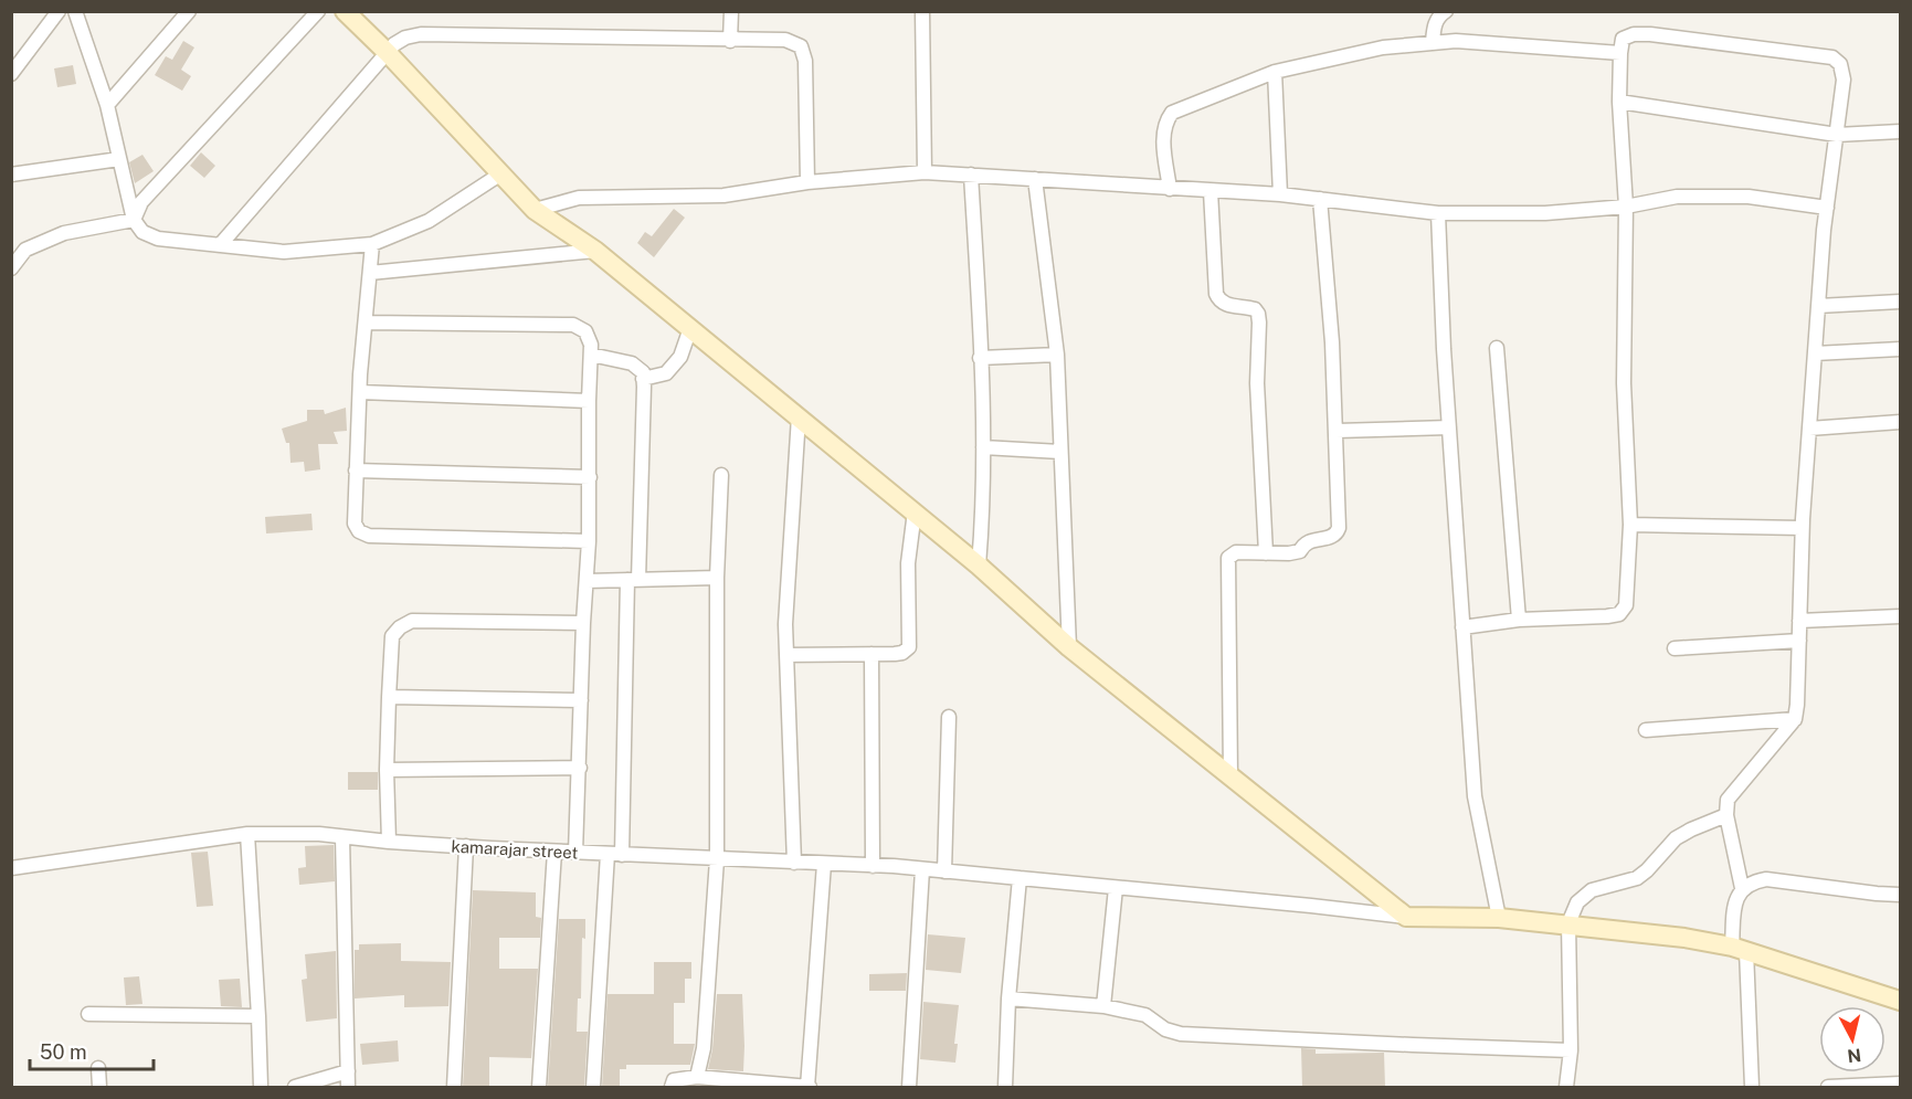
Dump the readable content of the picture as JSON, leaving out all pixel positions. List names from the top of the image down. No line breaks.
{"streets":{"street":["kamarajar street"]},"scale_bar":"50 m","north":"bottom"}
